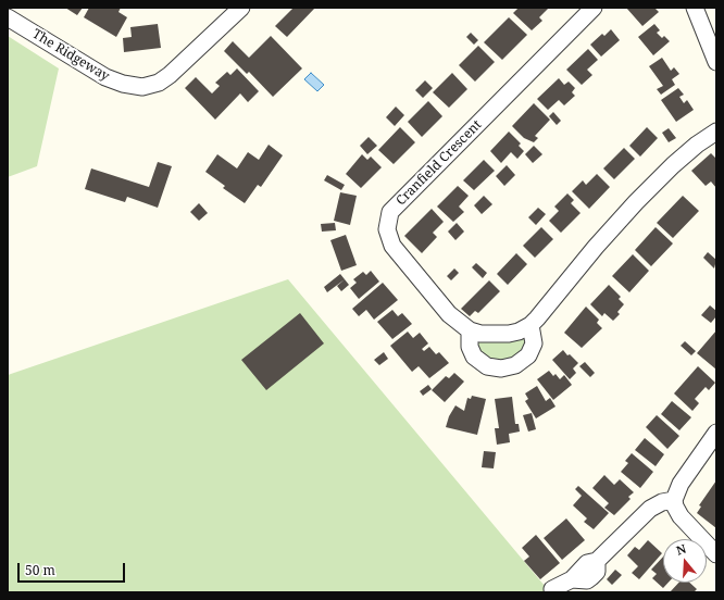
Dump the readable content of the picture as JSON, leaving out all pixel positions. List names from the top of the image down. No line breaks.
{"streets":{"street":["The Ridgeway","Cranfield Crescent"]},"scale_bar":"50 m","north":"top"}
